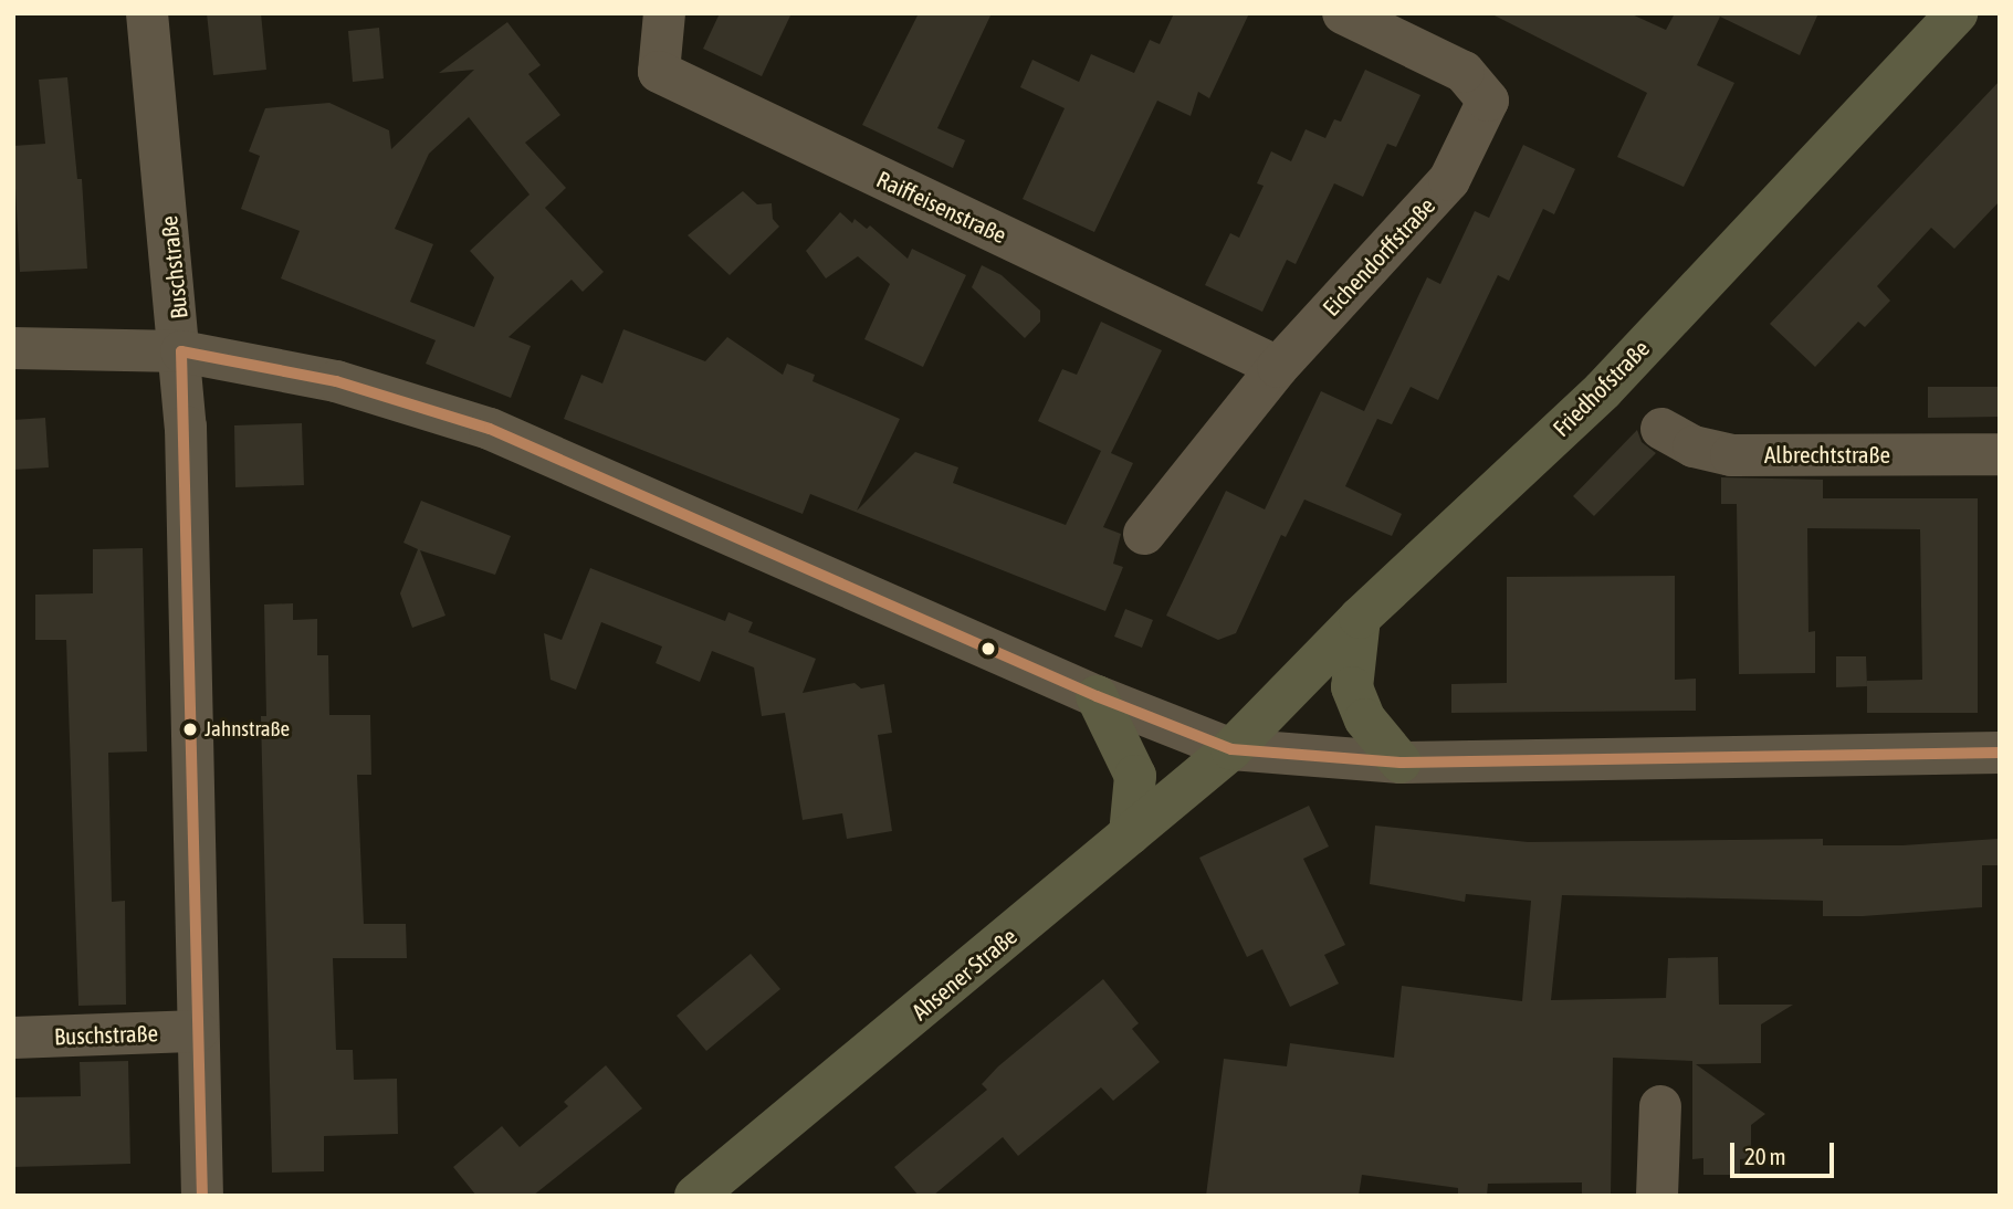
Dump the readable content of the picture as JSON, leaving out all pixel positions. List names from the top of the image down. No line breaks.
{"streets":{"main road":["Friedhofstraße","Ahsener Straße"],"street":["Raiffeisenstraße","Eichendorffstraße","Buschstraße","Albrechtstraße"]},"crossings":[["Raiffeisenstraße","Eichendorffstraße"],["Friedhofstraße","Ahsener Straße"]],"places":["Jahnstraße"],"scale_bar":"20 m"}
